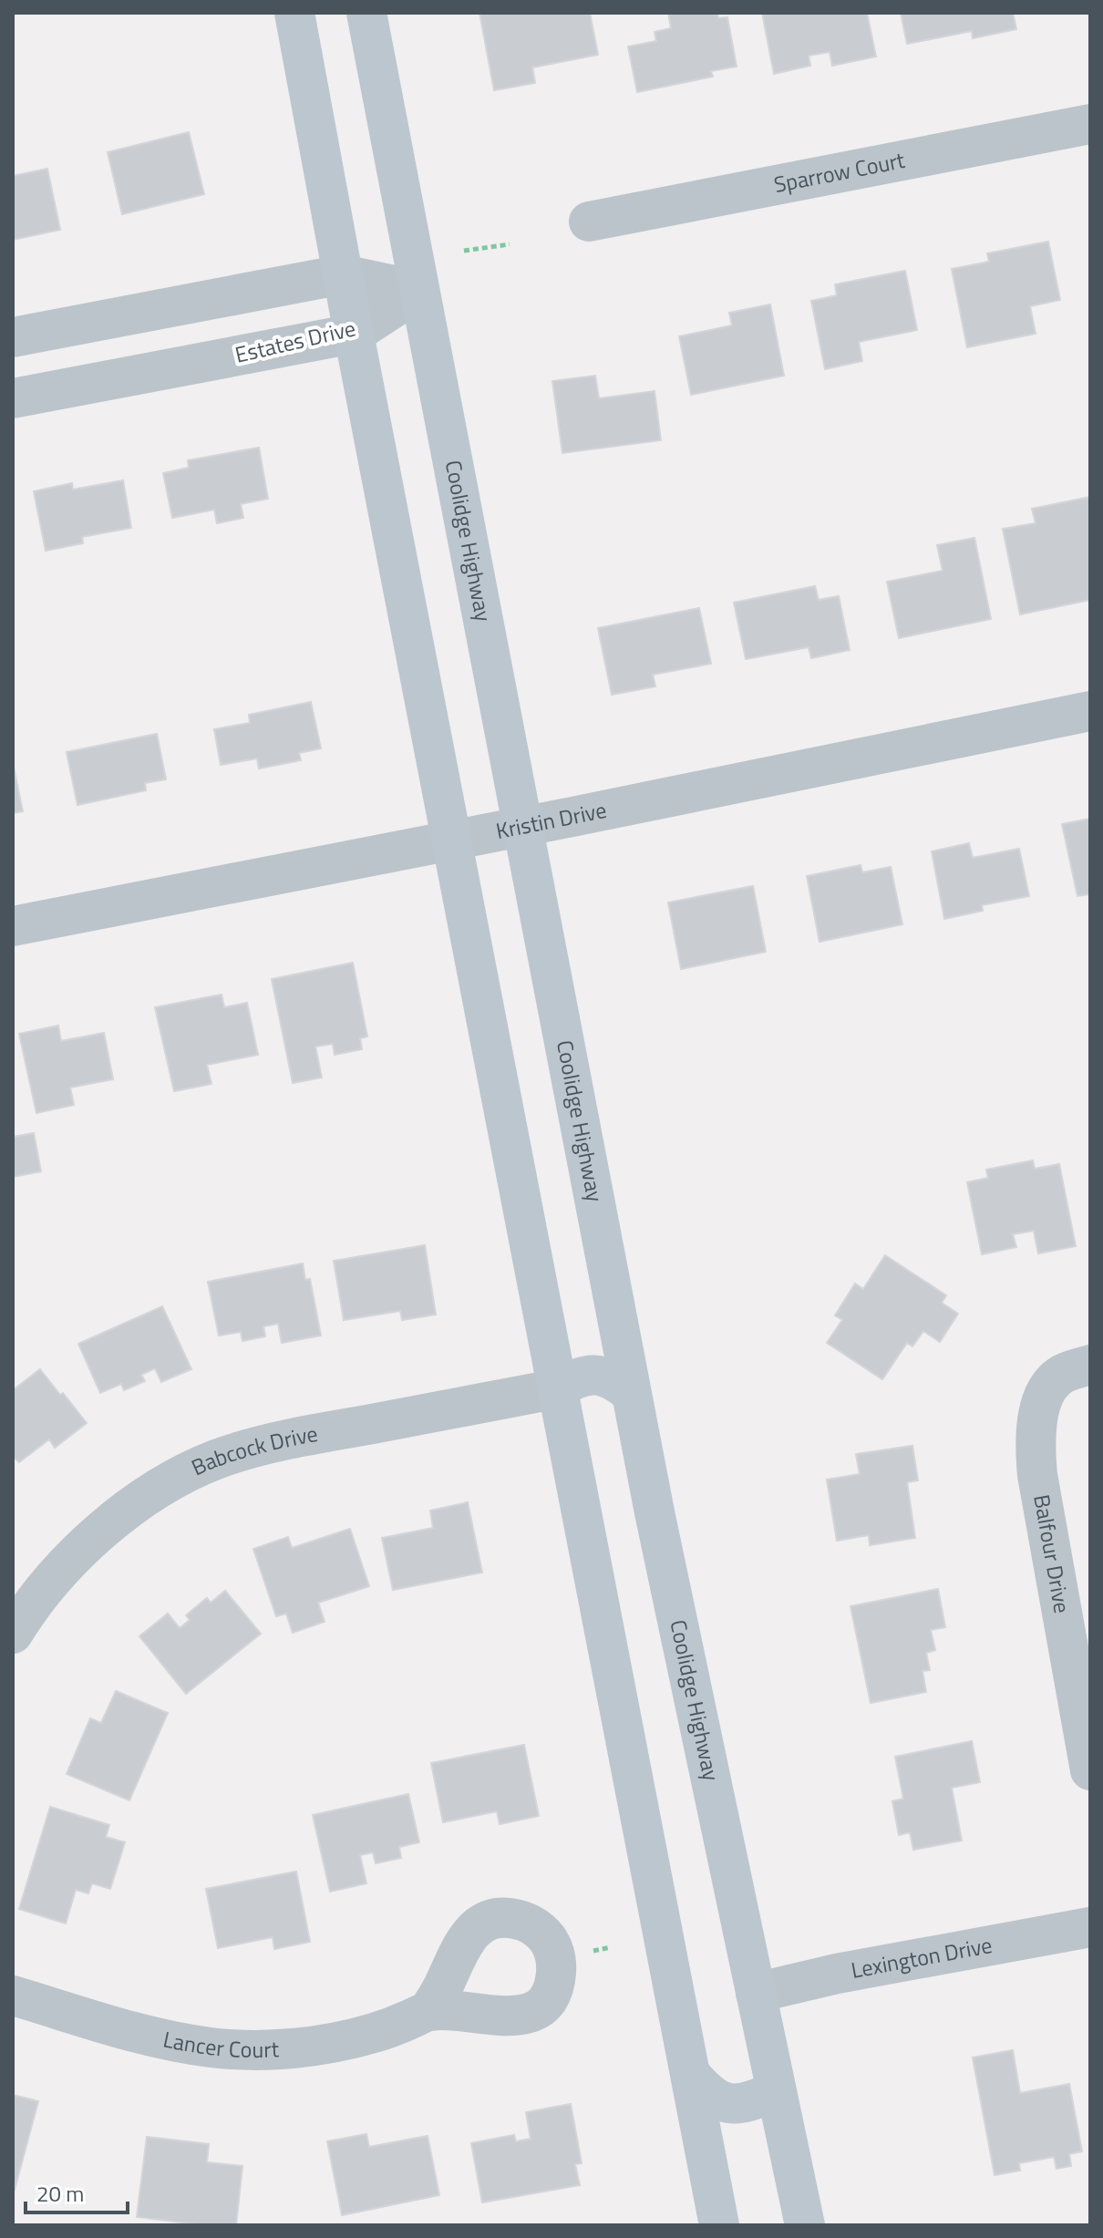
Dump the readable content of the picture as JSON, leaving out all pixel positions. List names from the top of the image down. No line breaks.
{"streets":{"main road":["Coolidge Highway"],"street":["Sparrow Court","Estates Drive","Kristin Drive","Babcock Drive","Balfour Drive","Lexington Drive","Lancer Court"]},"crossings":[["Estates Drive","Coolidge Highway"],["Coolidge Highway","Kristin Drive"],["Coolidge Highway","Lexington Drive"]],"scale_bar":"20 m"}
